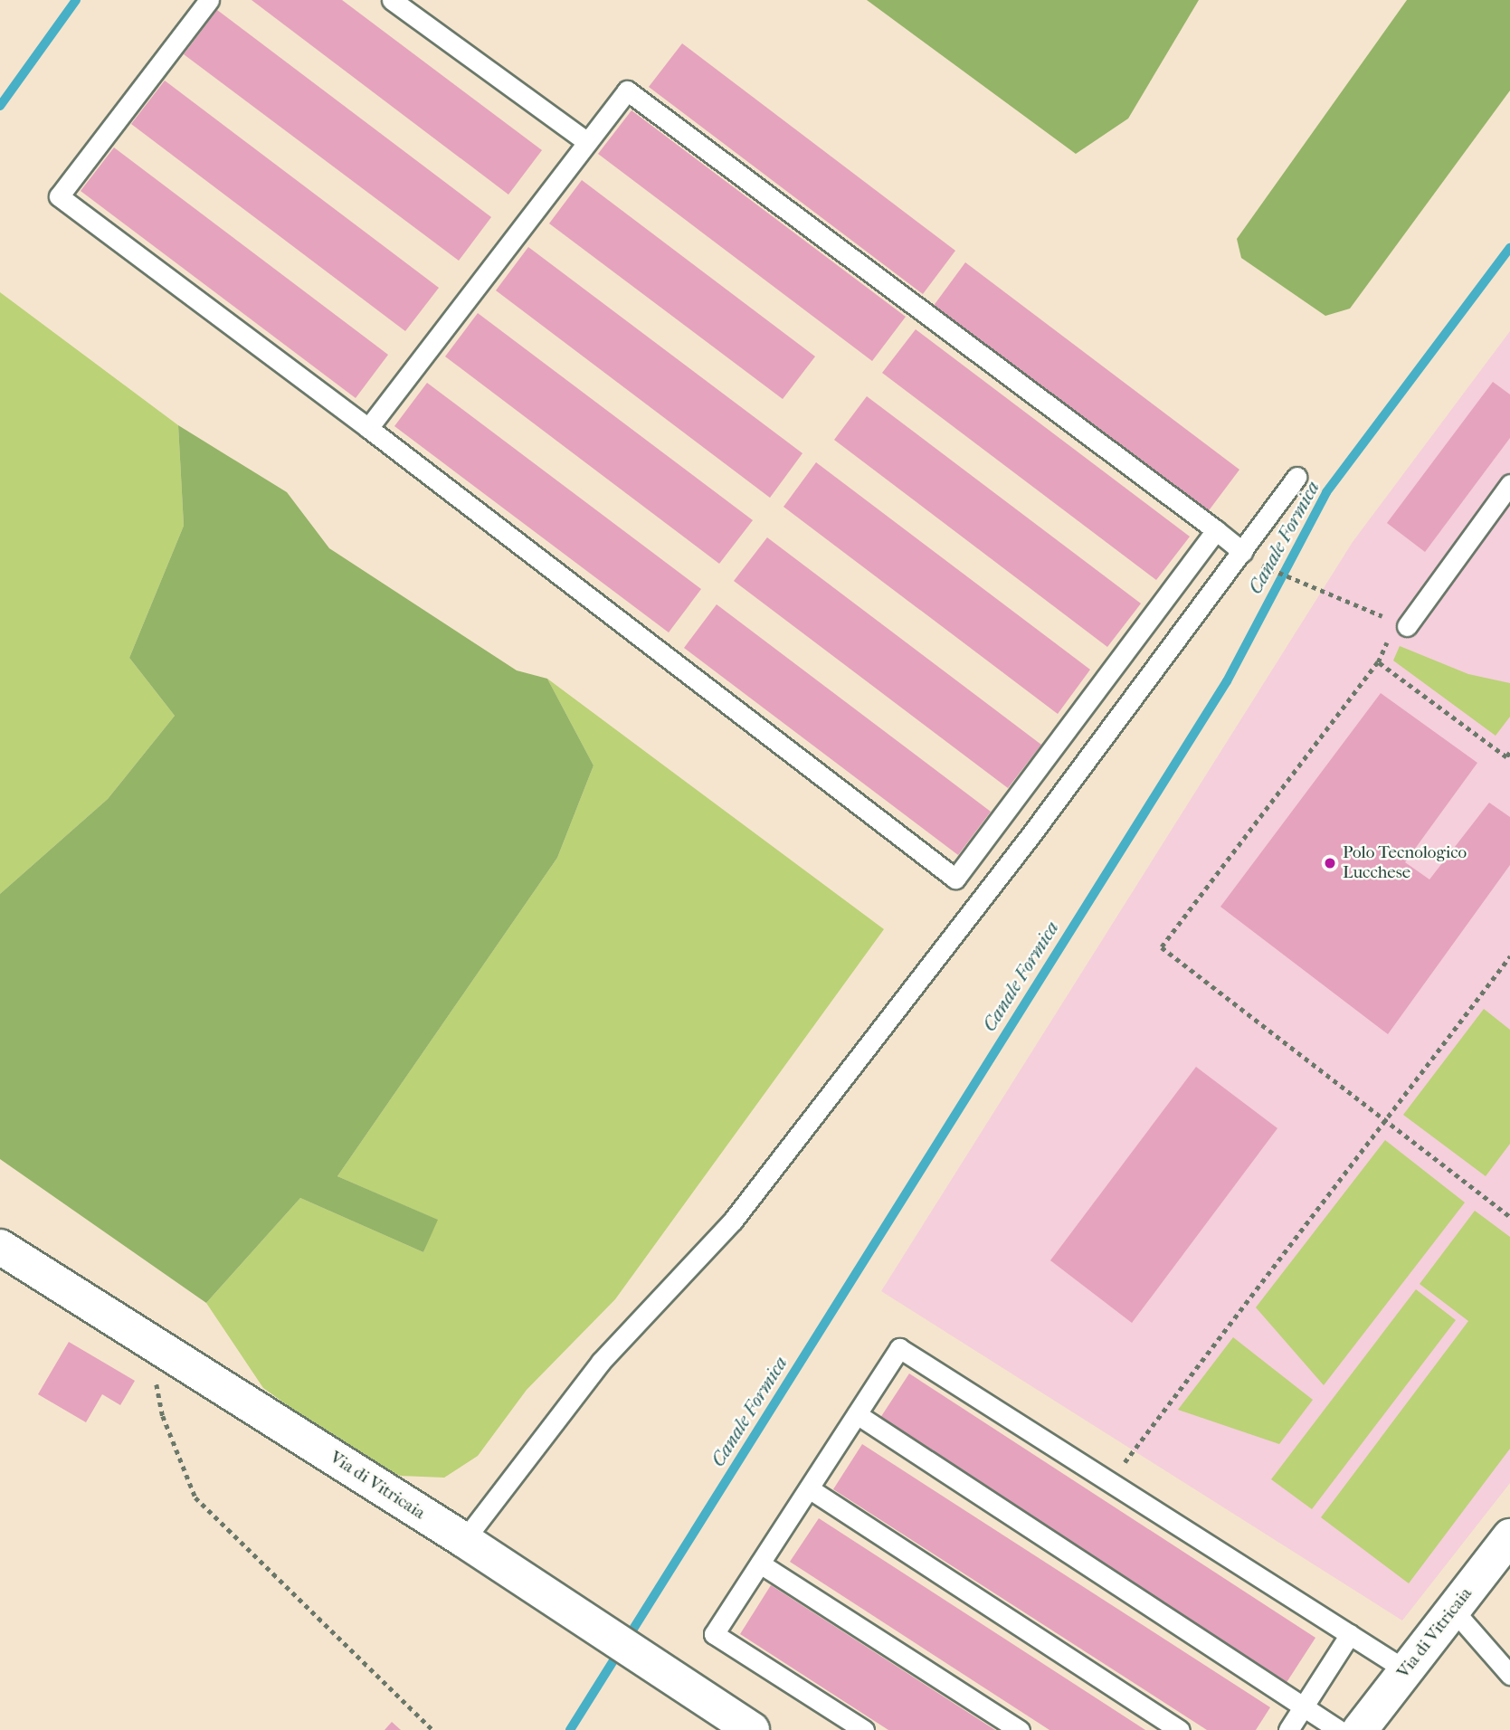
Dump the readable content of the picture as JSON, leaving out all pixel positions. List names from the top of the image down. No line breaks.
{"streets":{"street":["Via di Vitricaia"]},"water":["Canale Formica"],"places":["Polo Tecnologico Lucchese"]}
